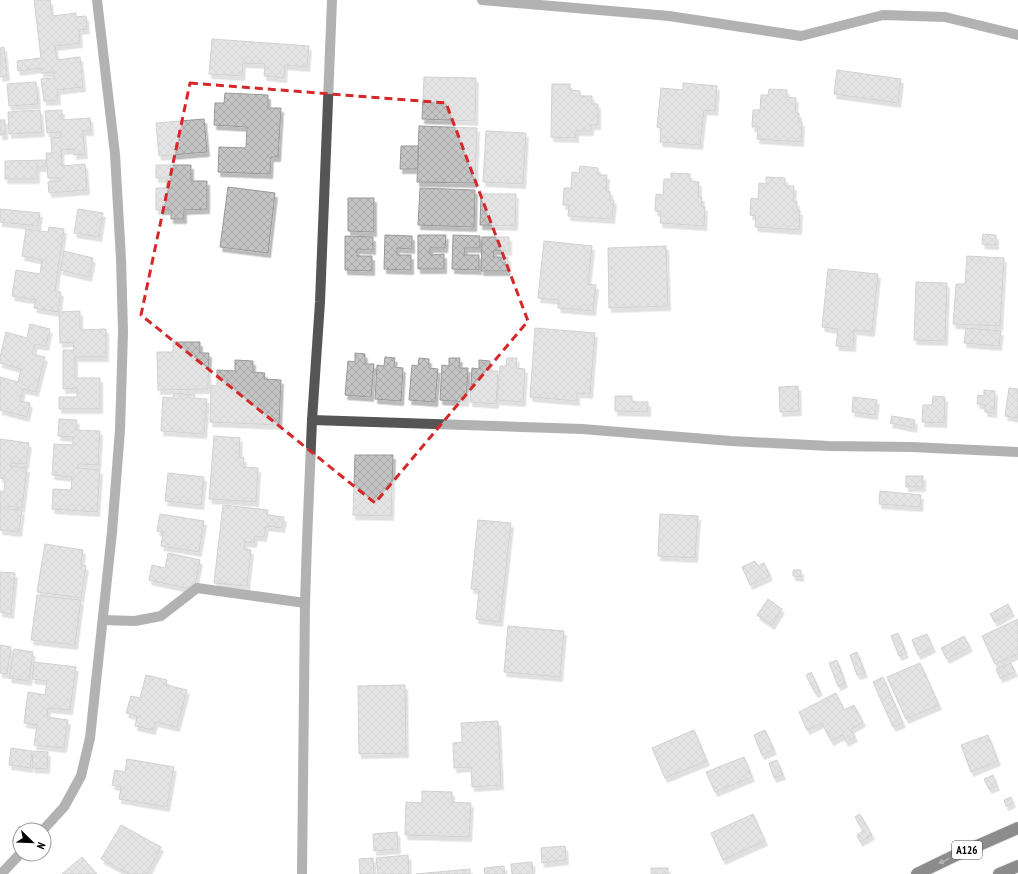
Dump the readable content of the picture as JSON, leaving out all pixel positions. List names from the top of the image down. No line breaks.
{"streets":{"highway":["A126"]},"north":"bottom right"}
